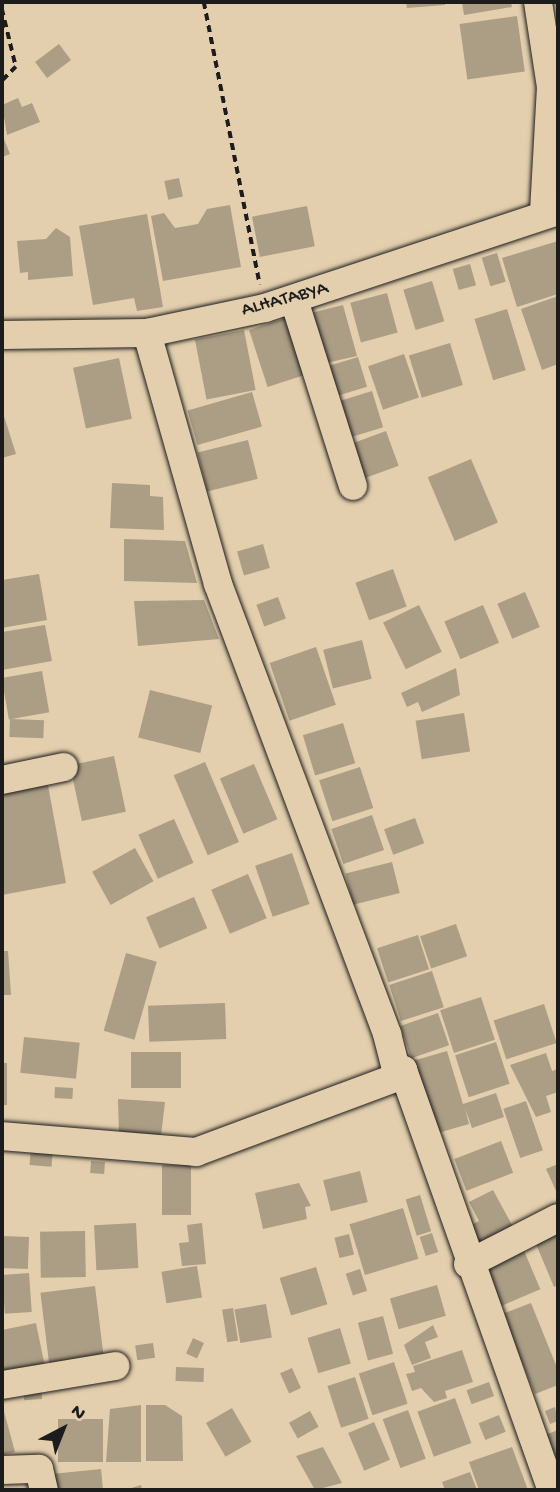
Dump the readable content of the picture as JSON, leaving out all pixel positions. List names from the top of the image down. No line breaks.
{"streets":{"street":["ALHATABYA"]},"north":"top right"}
